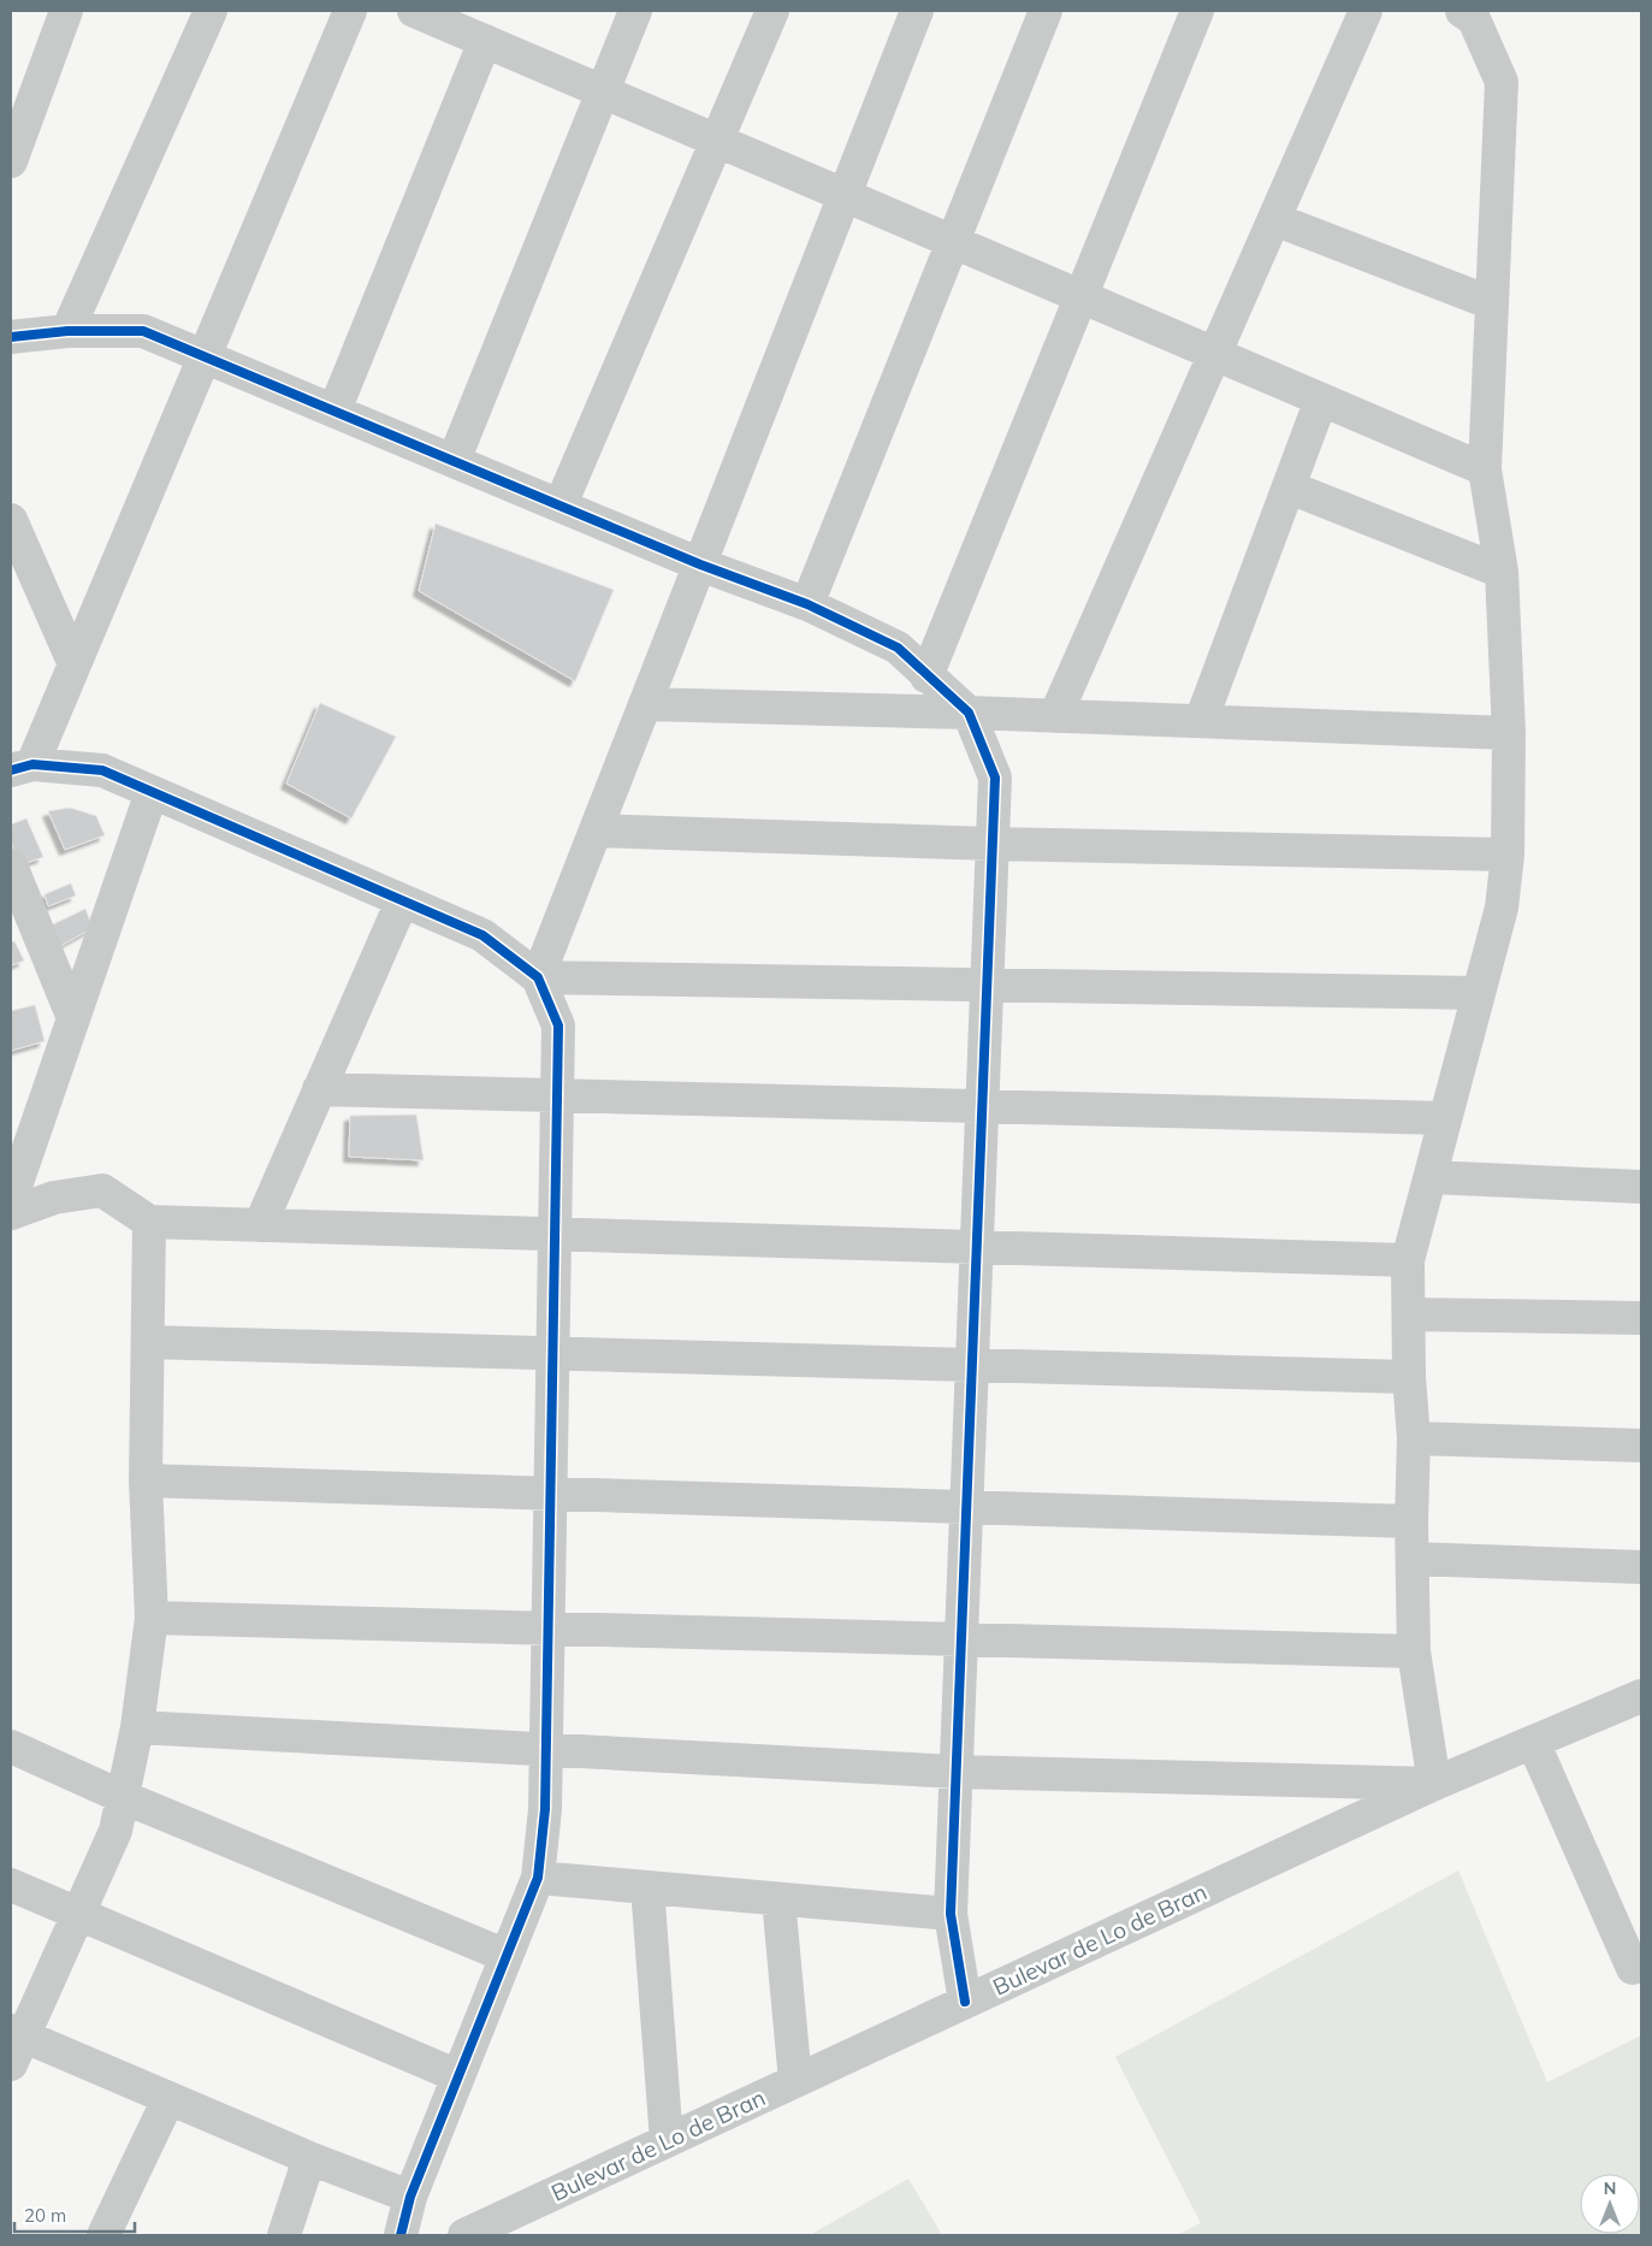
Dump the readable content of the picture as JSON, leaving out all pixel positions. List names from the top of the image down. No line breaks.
{"streets":{"street":["Bulevar de Lo de Bran"]},"scale_bar":"20 m","north":"top"}
